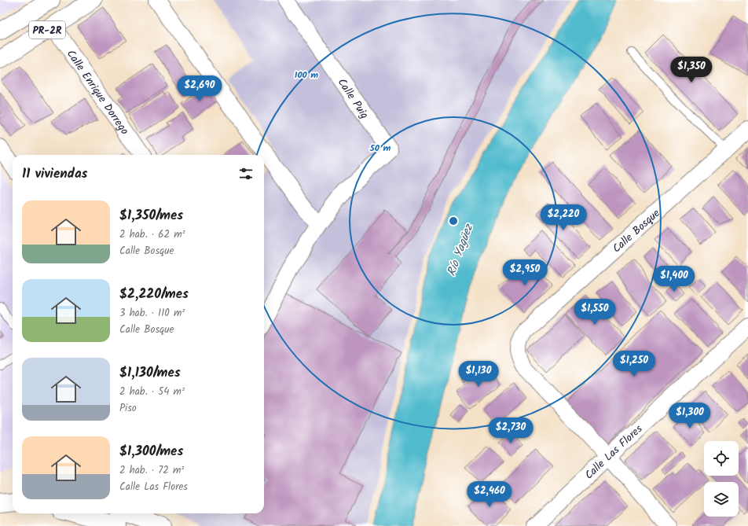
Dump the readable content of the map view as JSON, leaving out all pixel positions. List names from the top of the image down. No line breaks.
{"streets":{"main road":["PR-2R"],"street":["Calle Enrique Dorrego","Calle Puig","Calle Bosque","Calle Las Flores"]},"crossings":[["PR-2R","Calle Enrique Dorrego"],["Calle Bosque","Calle Las Flores"]],"water":["Río Yagüez"],"page":{"price":["$1,350","$2,690","$2,220","$2,950","$1,400","$1,550","$1,250","$1,130","$1,300","$2,730","$2,460"],"heading":"11 viviendas","list":[{"name":"$1,350/mes","note":"2 hab. · 62 m² · Calle Bosque"},{"name":"$2,220/mes","note":"3 hab. · 110 m² · Calle Bosque"},{"name":"$1,130/mes","note":"2 hab. · 54 m² · Piso"},{"name":"$1,300/mes","note":"2 hab. · 72 m² · Calle Las Flores"}]},"rings":["100 m","50 m"]}
